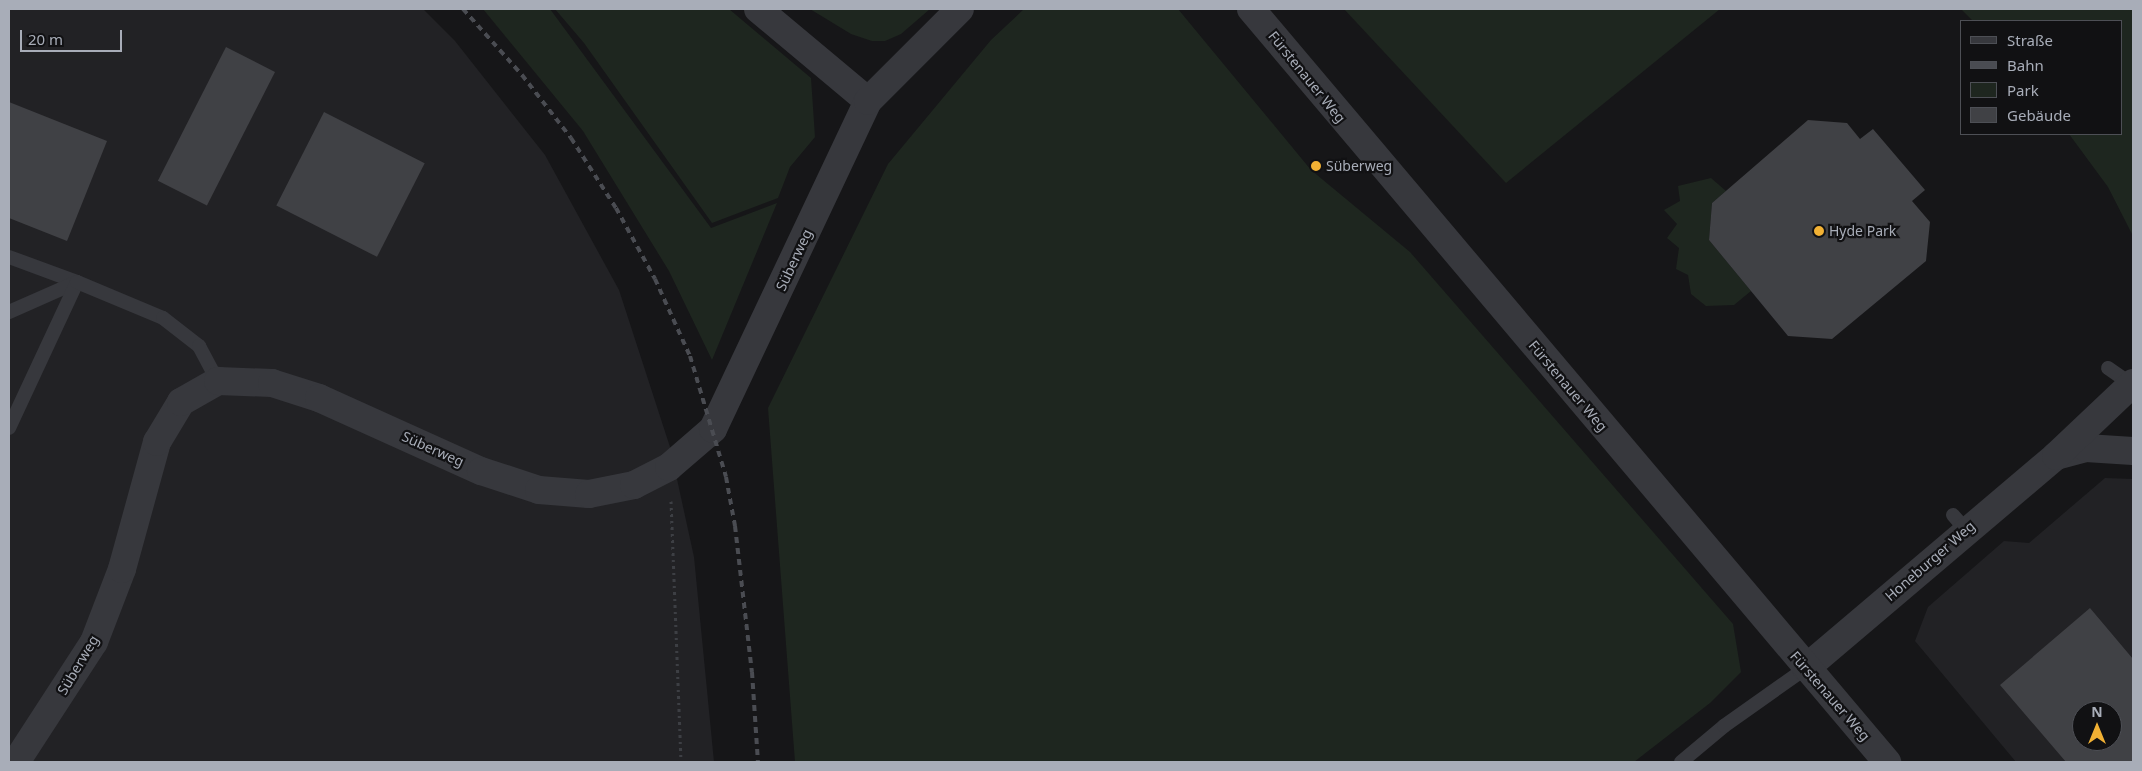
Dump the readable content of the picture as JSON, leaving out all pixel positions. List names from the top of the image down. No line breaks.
{"streets":{"street":["Fürstenauer Weg","Süberweg","Honeburger Weg"]},"crossings":[["Fürstenauer Weg","Honeburger Weg"]],"places":["Süberweg","Hyde Park"],"legend":["Straße","Bahn","Park","Gebäude"],"scale_bar":"20 m","north":"top"}
